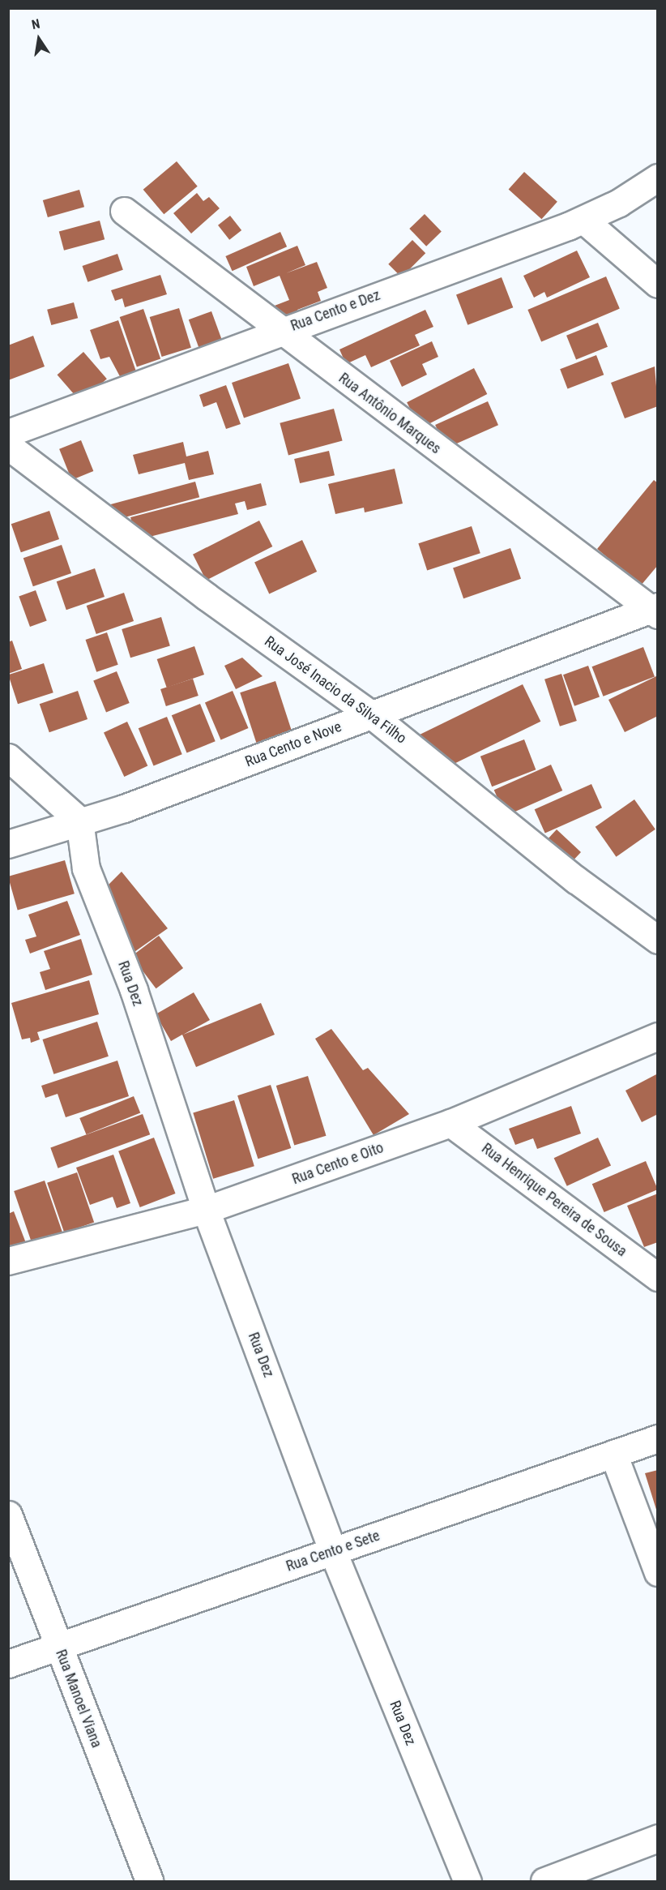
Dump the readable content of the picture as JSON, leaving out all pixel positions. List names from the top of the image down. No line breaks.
{"streets":{"street":["Rua Cento e Dez","Rua Antônio Marques","Rua José Inacio da Silva Filho","Rua Cento e Nove","Rua Dez","Rua Cento e Oito","Rua Henrique Pereira de Sousa","Rua Cento e Sete","Rua Manoel Viana"]},"crossings":[["Rua Cento e Dez","Rua Antônio Marques"],["Rua Antônio Marques","Rua Cento e Nove"],["Rua José Inacio da Silva Filho","Rua Cento e Nove"],["Rua Cento e Nove","Rua Dez"],["Rua Dez","Rua Cento e Oito"],["Rua Dez","Rua Cento e Sete"],["Rua Cento e Oito","Rua Henrique Pereira de Sousa"],["Rua Cento e Sete","Rua Manoel Viana"]],"north":"top"}
